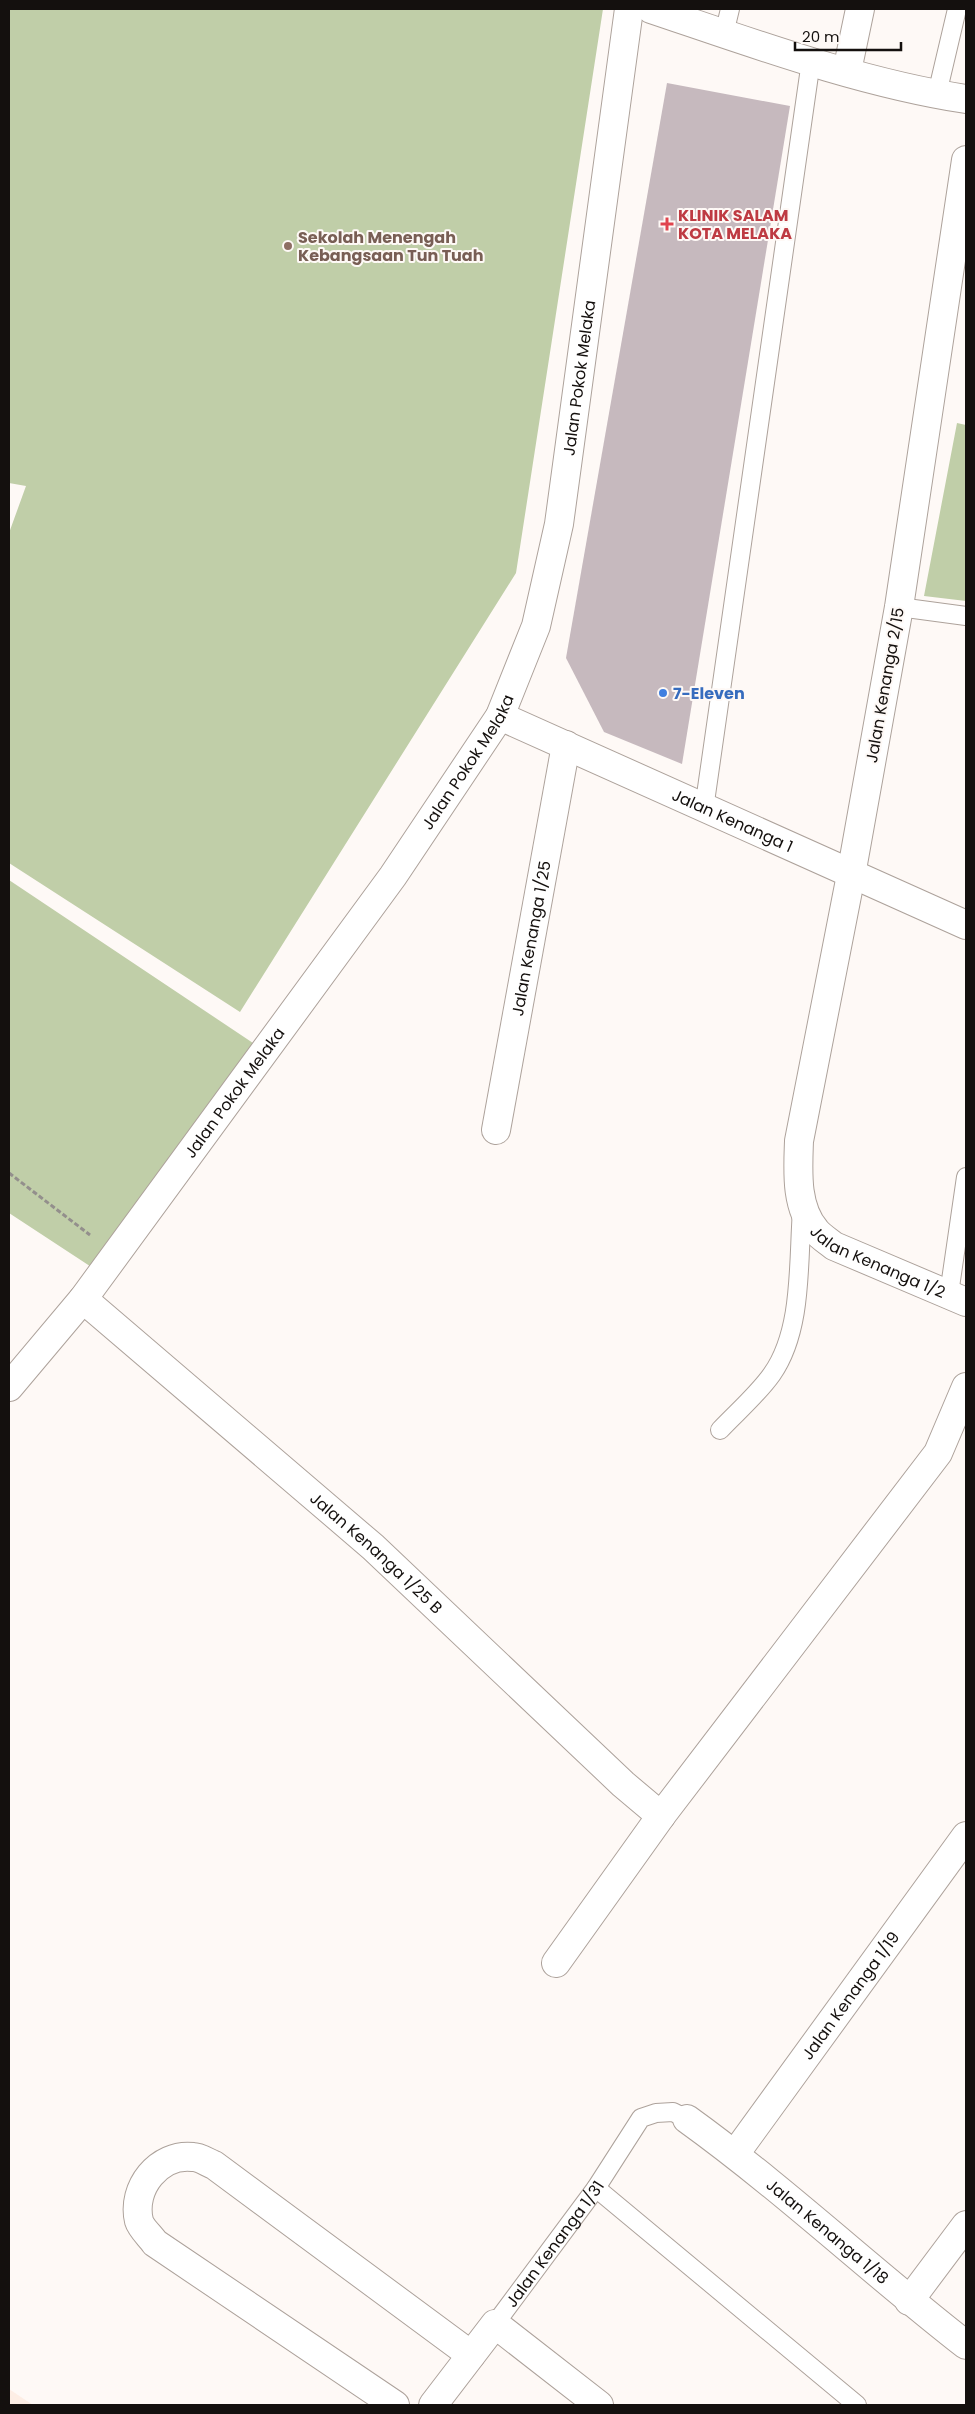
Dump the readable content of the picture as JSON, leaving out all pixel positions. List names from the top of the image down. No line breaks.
{"streets":{"street":["Jalan Pokok Melaka","Jalan Kenanga 2/15","Jalan Kenanga 1","Jalan Kenanga 1/25","Jalan Kenanga 1/2","Jalan Kenanga 1/25 B","Jalan Kenanga 1/19","Jalan Kenanga 1/18","Jalan Kenanga 1/31"]},"crossings":[["Jalan Pokok Melaka","Jalan Kenanga 1"],["Jalan Pokok Melaka","Jalan Kenanga 1/25 B"],["Jalan Kenanga 2/15","Jalan Kenanga 1"],["Jalan Kenanga 2/15","Jalan Kenanga 1/2"],["Jalan Kenanga 1","Jalan Kenanga 1/25"],["Jalan Kenanga 1/19","Jalan Kenanga 1/18"],["Jalan Kenanga 1/18","Jalan Kenanga 1/31"]],"places":{"health":["KLINIK SALAM KOTA MELAKA"],"other":["Sekolah Menengah Kebangsaan Tun Tuah","7-Eleven"]},"scale_bar":"20 m"}
